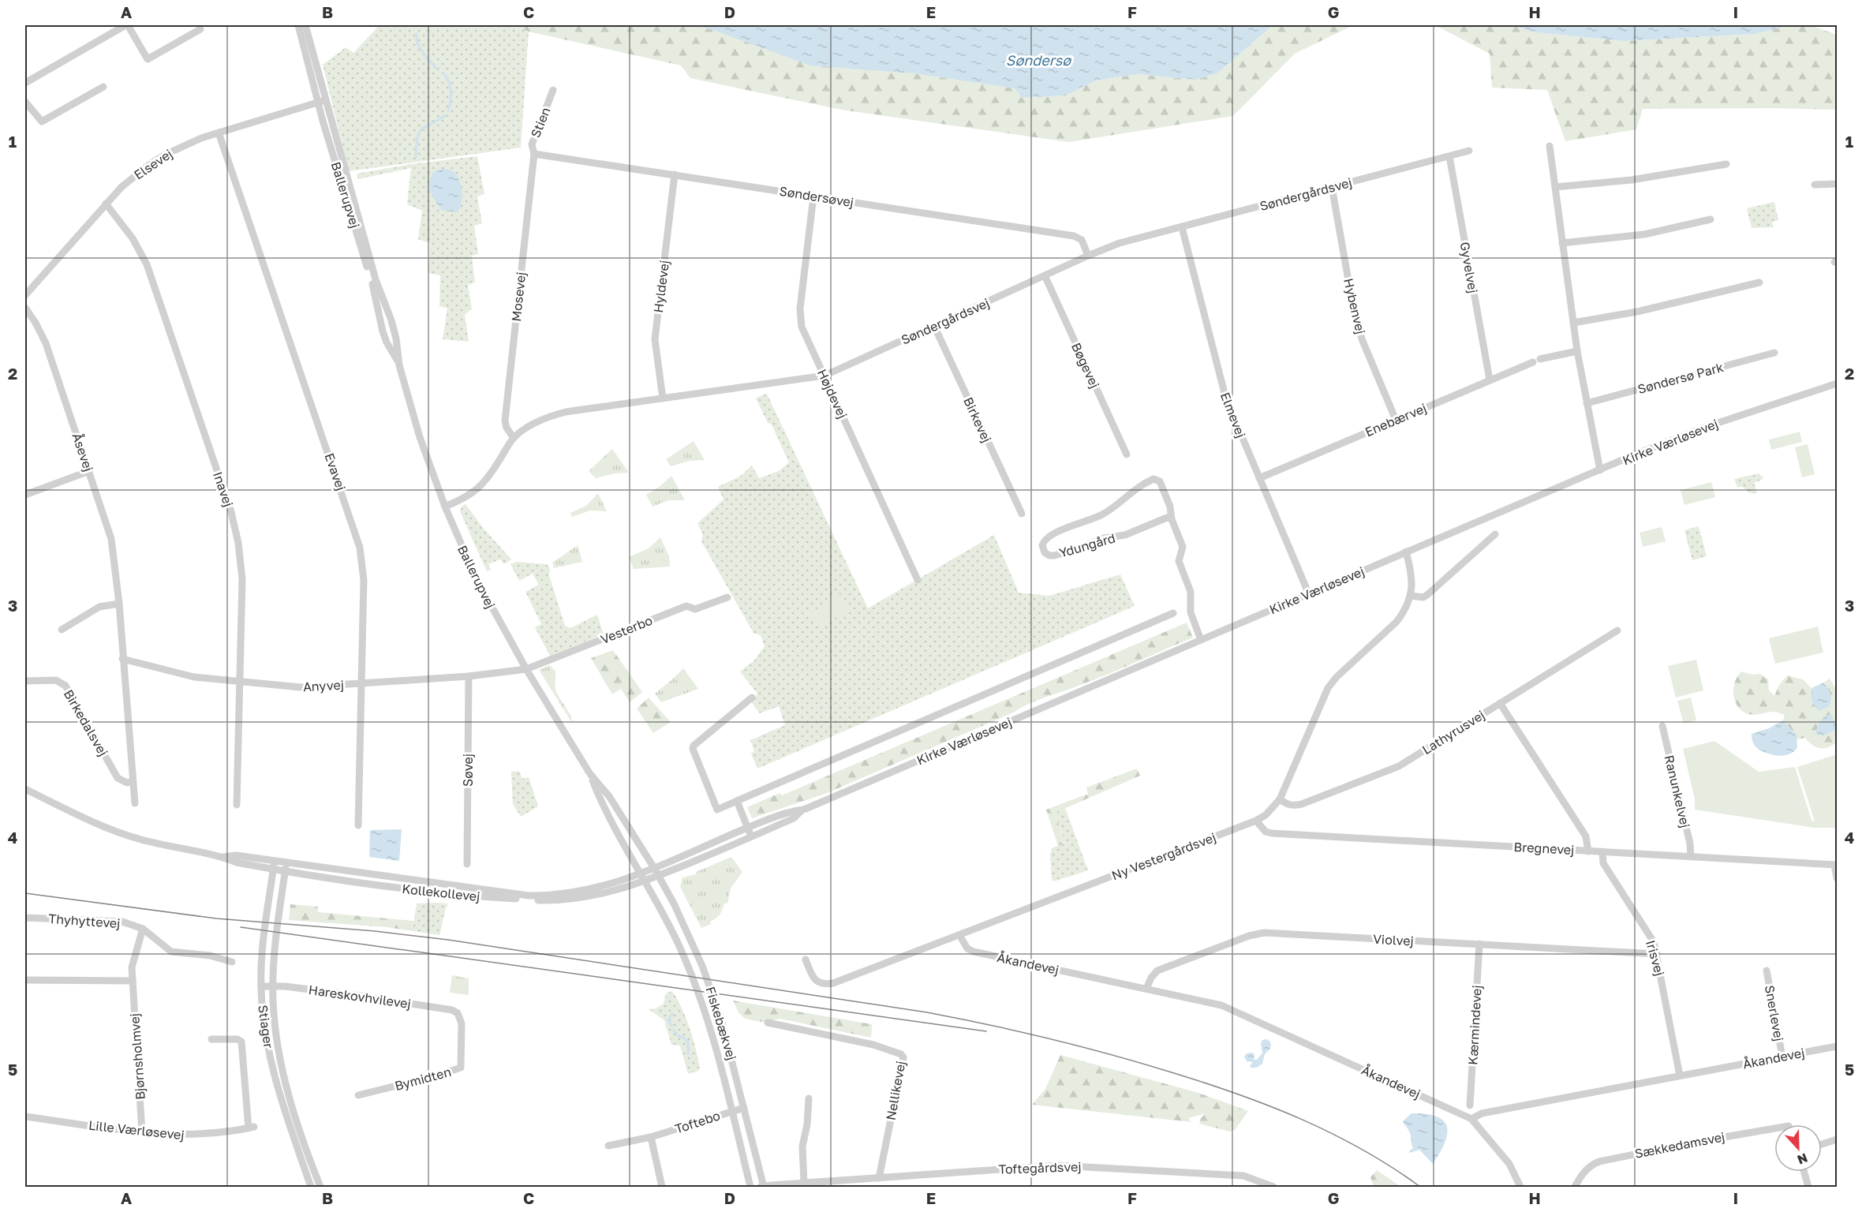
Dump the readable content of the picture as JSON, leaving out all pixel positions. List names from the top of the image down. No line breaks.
{"streets":{"street":["Stien","Elsevej","Søndergårdsvej","Ballerupvej","Søndersøvej","Gyvelvej","Hyldevej","Mosevej","Hybenvej","Bøgevej","Søndersø Park","Højdevej","Elmevej","Birkevej","Enebærvej","Kirke Værløsevej","Åsevej","Evavej","Inavej","Ydungård","Vesterbo","Anyvej","Birkedalsvej","Lathyrusvej","Søvej","Ranunkelvej","Bregnevej","Ny Vestergårdsvej","Kollekollevej","Thyhyttevej","Violvej","Irisvej","Åkandevej","Hareskovhvilevej","Snerlevej","Fiskebækvej","Kærmindevej","Stiager","Bjørnsholmvej","Bymidten","Nellikevej","Toftebo","Lille Værløsevej","Sækkedamsvej","Toftegårdsvej"]},"crossings":[["Stien","Søndersøvej"],["Stien","Mosevej"],["Elsevej","Ballerupvej"],["Elsevej","Evavej"],["Elsevej","Inavej"],["Søndergårdsvej","Ballerupvej"],["Søndergårdsvej","Søndersøvej"],["Søndergårdsvej","Gyvelvej"],["Søndergårdsvej","Hyldevej"],["Søndergårdsvej","Mosevej"],["Søndergårdsvej","Hybenvej"],["Søndergårdsvej","Bøgevej"],["Søndergårdsvej","Højdevej"],["Søndergårdsvej","Elmevej"],["Søndergårdsvej","Birkevej"],["Ballerupvej","Kirke Værløsevej"],["Ballerupvej","Vesterbo"],["Ballerupvej","Anyvej"],["Ballerupvej","Kollekollevej"],["Ballerupvej","Fiskebækvej"],["Søndersøvej","Hyldevej"],["Søndersøvej","Mosevej"],["Søndersøvej","Højdevej"],["Gyvelvej","Enebærvej"],["Hybenvej","Enebærvej"],["Elmevej","Enebærvej"],["Elmevej","Kirke Værløsevej"],["Kirke Værløsevej","Ydungård"],["Kirke Værløsevej","Ny Vestergårdsvej"],["Kirke Værløsevej","Kollekollevej"],["Kirke Værløsevej","Fiskebækvej"],["Åsevej","Anyvej"],["Åsevej","Birkedalsvej"],["Evavej","Anyvej"],["Inavej","Anyvej"],["Vesterbo","Anyvej"],["Anyvej","Søvej"],["Lathyrusvej","Ny Vestergårdsvej"],["Ranunkelvej","Bregnevej"],["Bregnevej","Ny Vestergårdsvej"],["Bregnevej","Irisvej"],["Ny Vestergårdsvej","Åkandevej"],["Kollekollevej","Fiskebækvej"],["Kollekollevej","Stiager"],["Thyhyttevej","Bjørnsholmvej"],["Violvej","Irisvej"],["Violvej","Åkandevej"],["Violvej","Kærmindevej"],["Irisvej","Åkandevej"],["Åkandevej","Snerlevej"],["Hareskovhvilevej","Stiager"],["Hareskovhvilevej","Bymidten"],["Fiskebækvej","Toftebo"],["Fiskebækvej","Toftegårdsvej"],["Bjørnsholmvej","Lille Værløsevej"],["Nellikevej","Toftegårdsvej"]],"water":["Søndersø"],"north":"bottom","grid":{"columns":["A","B","C","D","E","F","G","H","I"],"rows":["1","2","3","4","5"]}}
